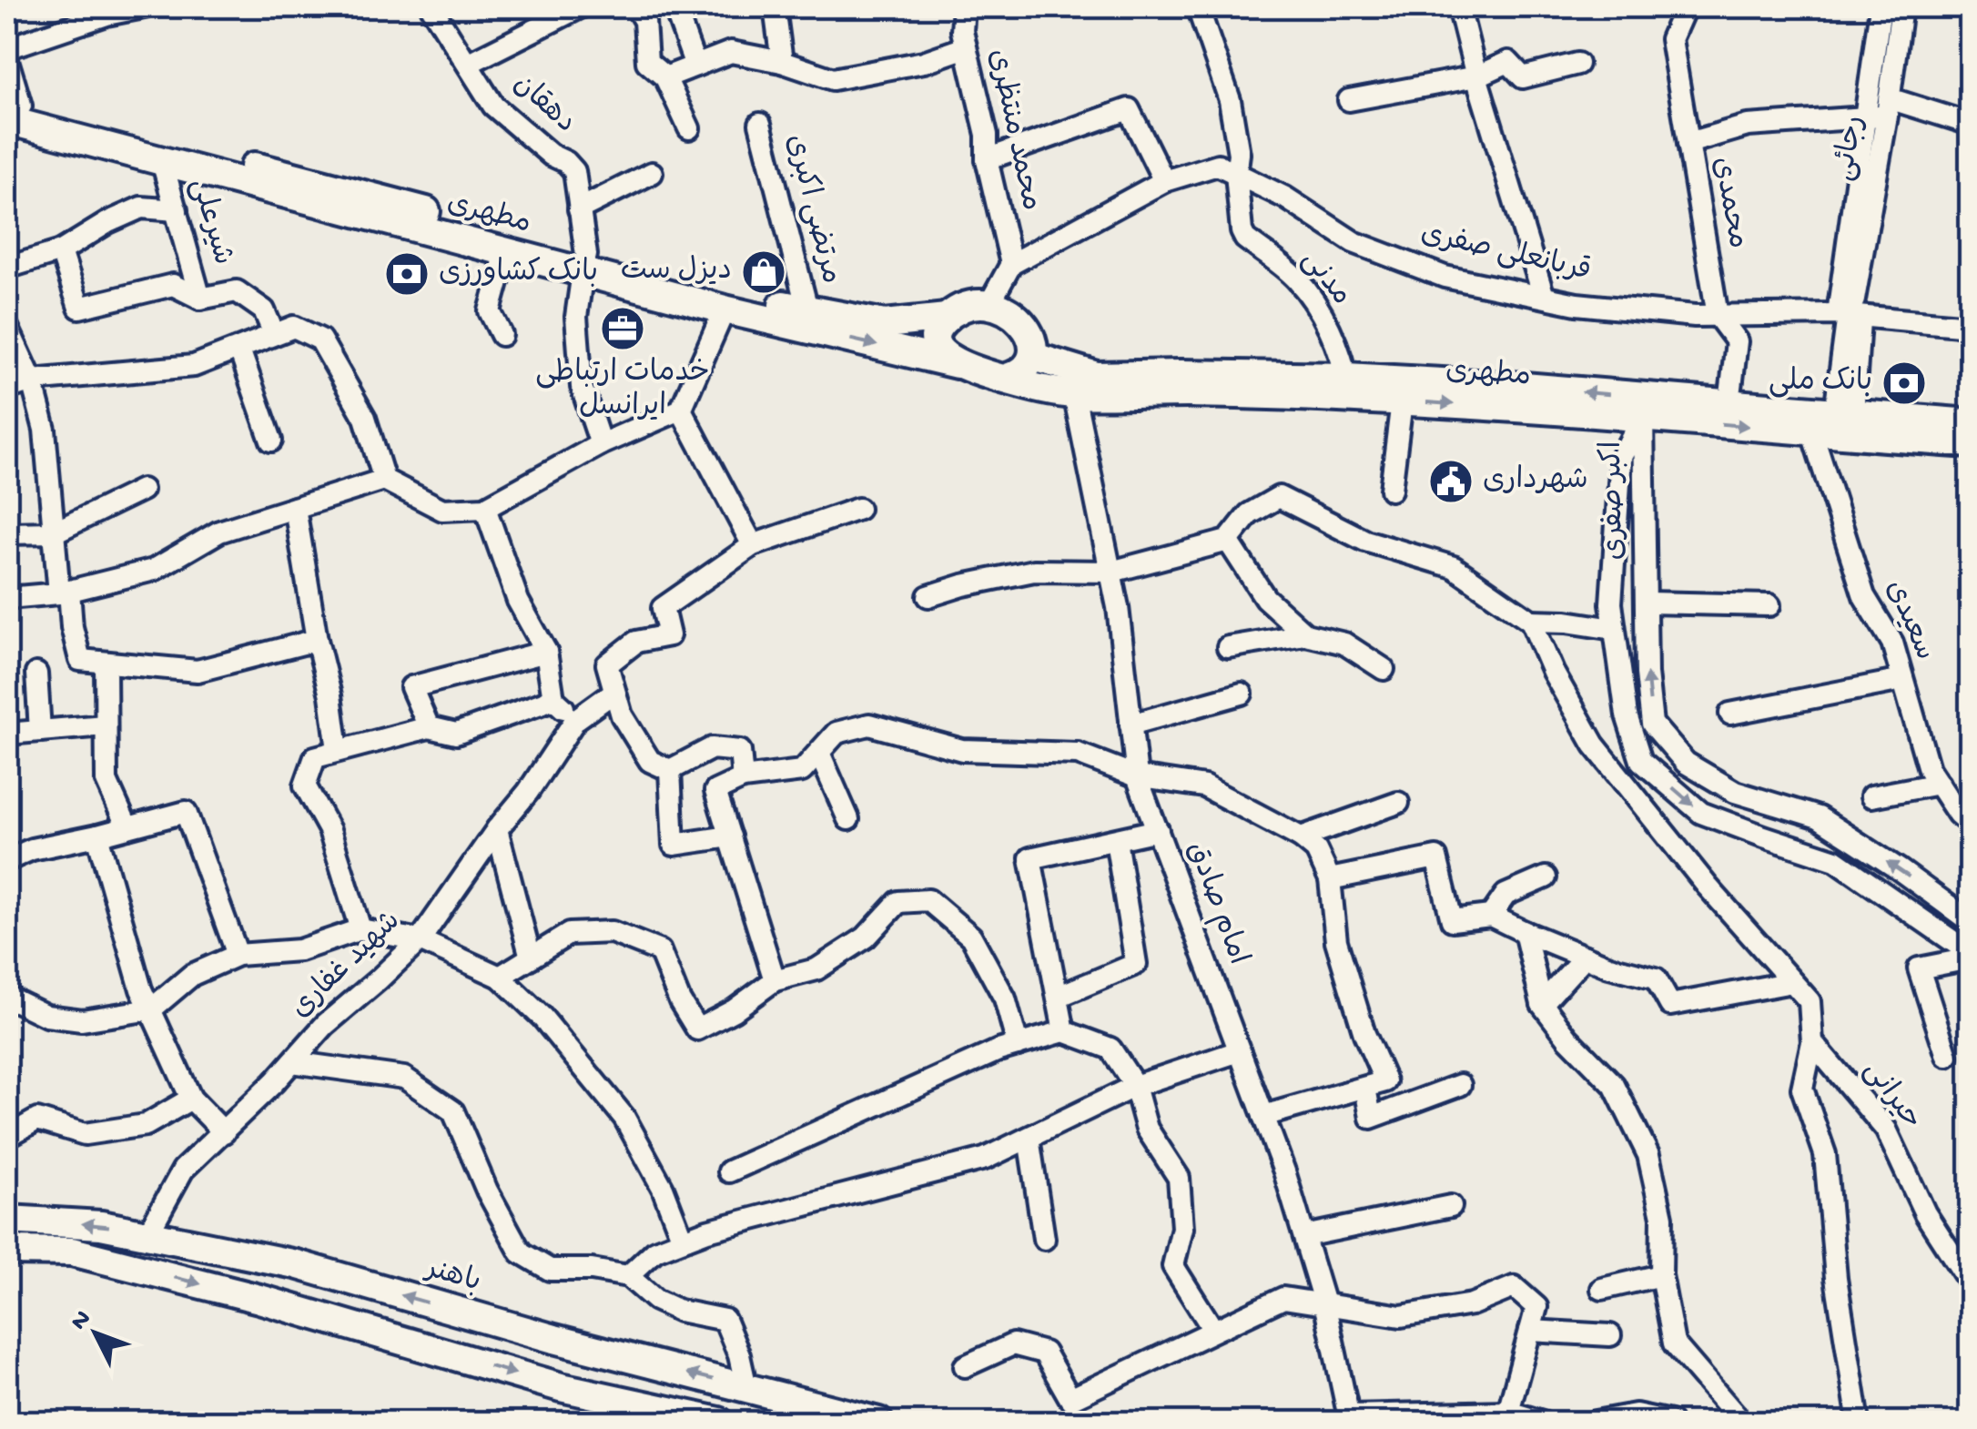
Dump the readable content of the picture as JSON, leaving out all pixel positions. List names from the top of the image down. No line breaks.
{"streets":{"main road":["مطهری","باهنر"],"street":["دهقان","محمد منتظری","رجائی","محمدی","مرتضی اکبری","شیرعلی","قربانعلی صفری","مدنی","اکبر صفری","سعیدی","امام صادق","شهید غفاری","حیرانی"]},"crossings":[["دهقان","مطهری"],["محمد منتظری","قربانعلی صفری"],["رجائی","مطهری"],["رجائی","قربانعلی صفری"],["رجائی","سعیدی"],["محمدی","مطهری"],["محمدی","قربانعلی صفری"],["مرتضی اکبری","مطهری"],["مطهری","شیرعلی"],["مطهری","مدنی"],["مطهری","اکبر صفری"],["مطهری","سعیدی"],["مطهری","امام صادق"],["قربانعلی صفری","مدنی"],["شهید غفاری","باهنر"]],"places":{"shop":["دیزل ست"],"bank":["بانک کشاورزی","بانک ملی"],"office":["خدمات ارتباطی ایرانسل"],"public building":["شهرداری"]},"north":"top left"}
